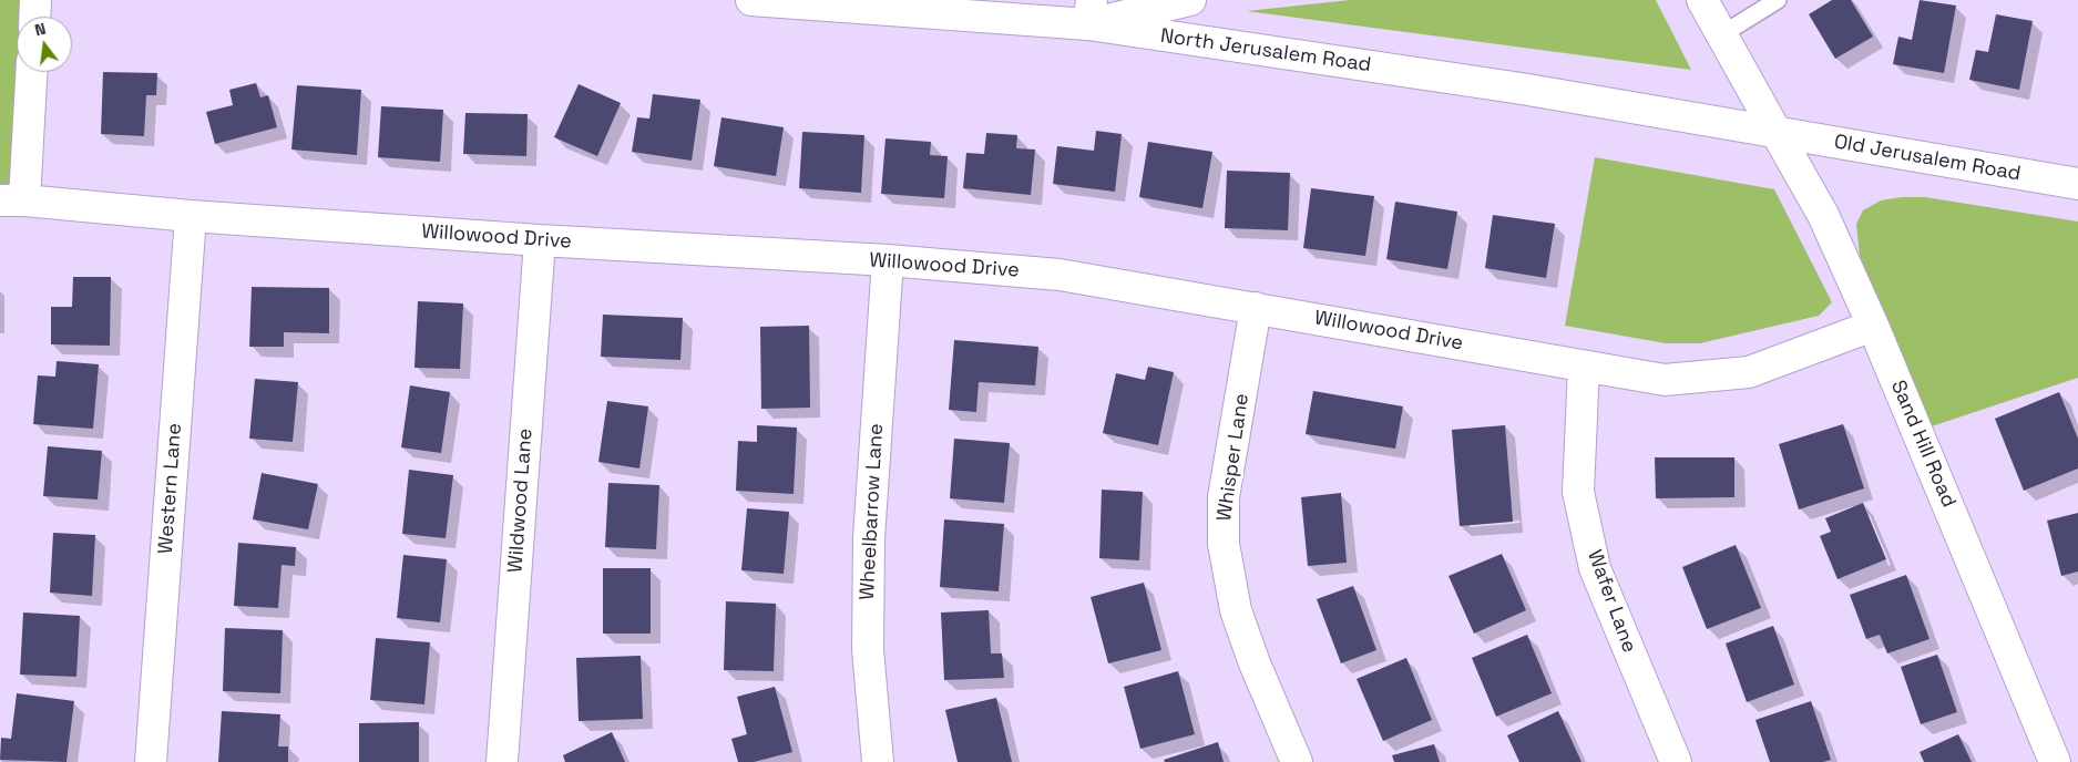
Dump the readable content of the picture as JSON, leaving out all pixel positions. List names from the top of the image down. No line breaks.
{"streets":{"street":["North Jerusalem Road","Old Jerusalem Road","Willowood Drive","Sand Hill Road","Whisper Lane","Western Lane","Wildwood Lane","Wheelbarrow Lane","Wafer Lane"]},"crossings":[["North Jerusalem Road","Old Jerusalem Road"],["North Jerusalem Road","Sand Hill Road"],["Old Jerusalem Road","Sand Hill Road"],["Willowood Drive","Sand Hill Road"],["Willowood Drive","Whisper Lane"],["Willowood Drive","Western Lane"],["Willowood Drive","Wildwood Lane"],["Willowood Drive","Wheelbarrow Lane"],["Willowood Drive","Wafer Lane"]],"north":"top"}
